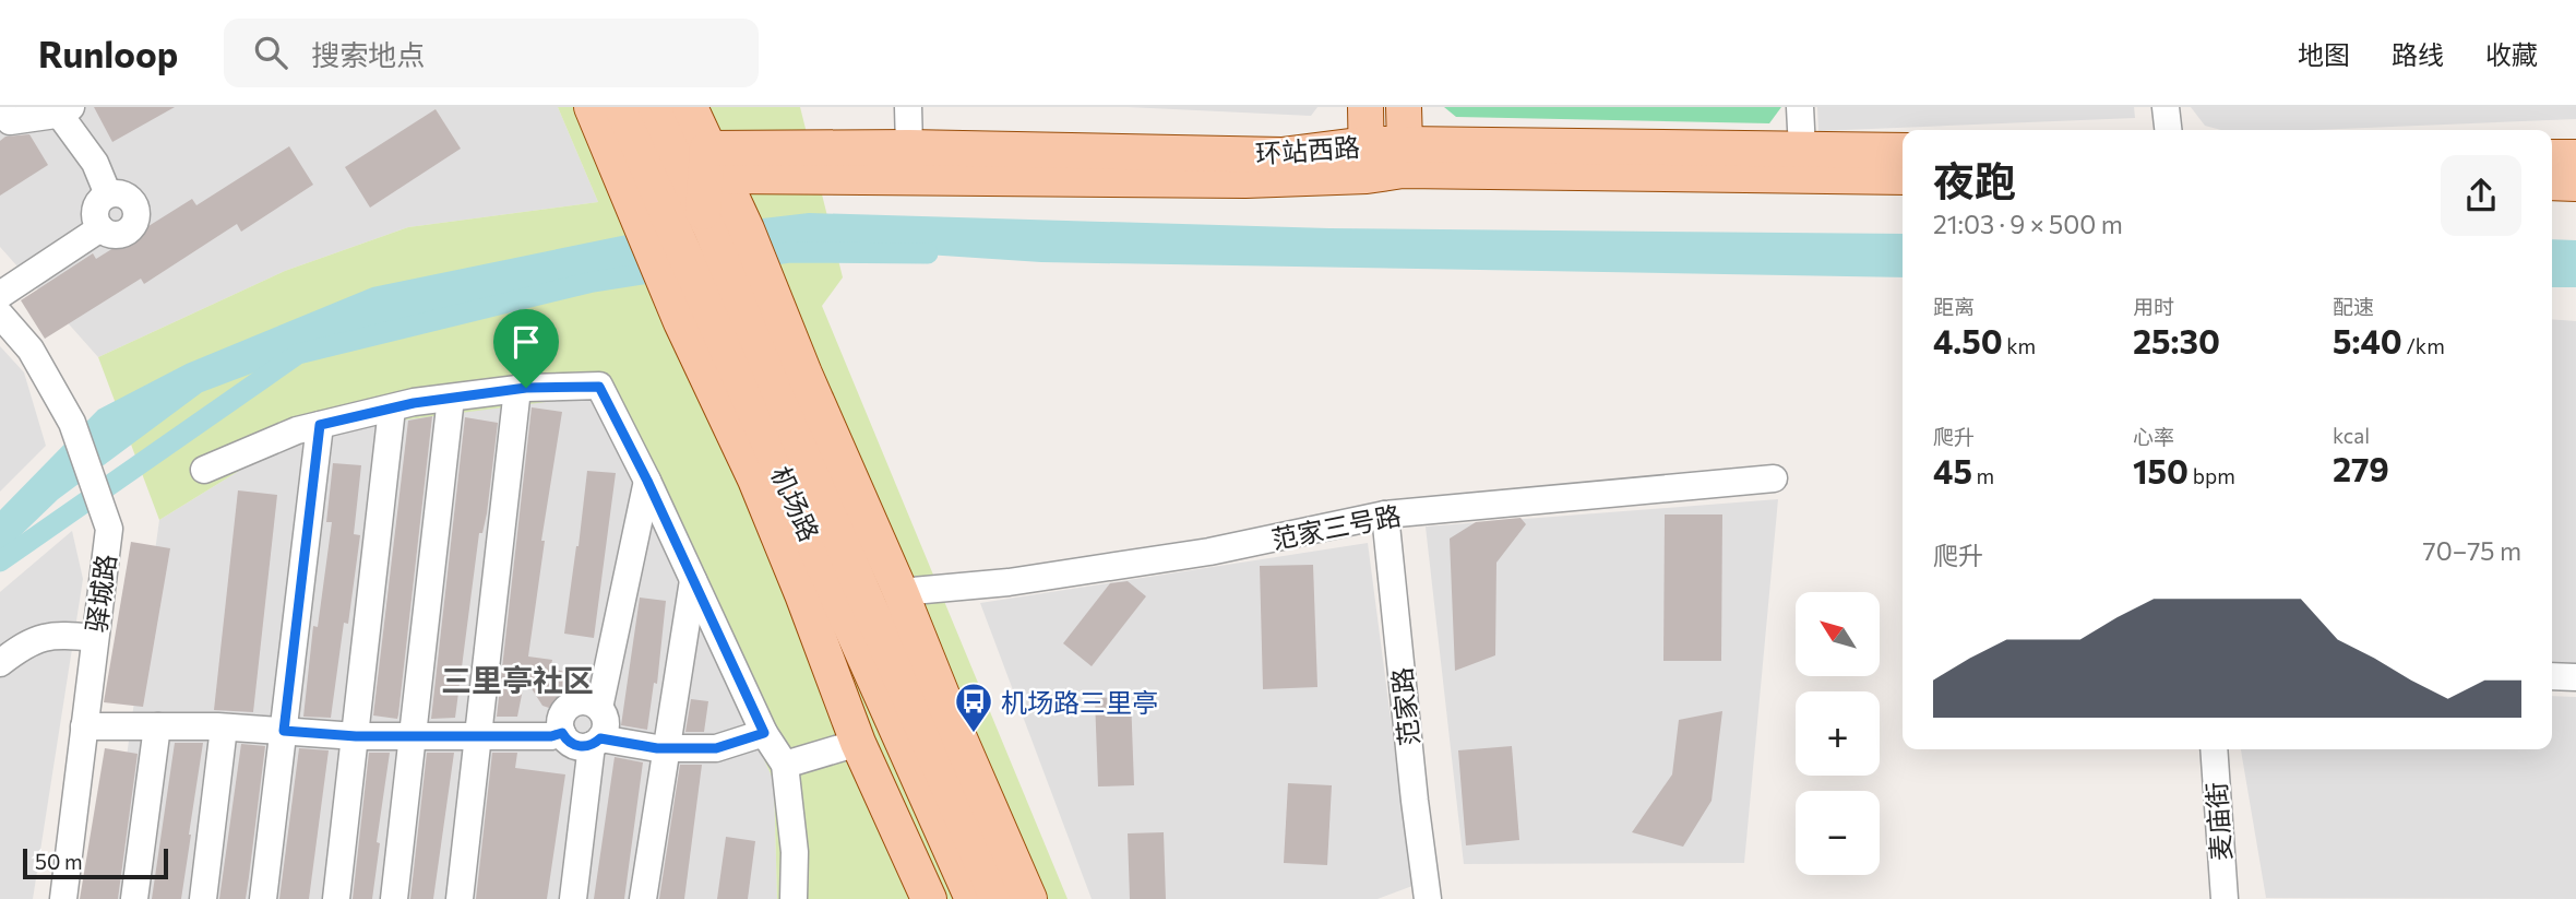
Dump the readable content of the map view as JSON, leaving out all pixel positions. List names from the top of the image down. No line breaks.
{"streets":{"main road":["环站西路","机场路"],"street":["范家三号路","驿城路","范家路","麦庙街"]},"crossings":[["环站西路","机场路"],["机场路","范家三号路"],["范家三号路","范家路"]],"districts":["三里亭社区"],"places":{"bus stop":["机场路三里亭"]},"scale_bar":"50 m","north":"top left","page":{"header":"Runloop","search":"搜索地点","nav":["地图","路线","收藏"],"heading":["夜跑","21:03 · 9 × 500 m"],"stats":[["距离","4.50 km"],["用时","25:30"],["配速","5:40 /km"],["爬升","45 m"],["心率","150 bpm"],["kcal","279"]],"chart":["爬升","70–75 m"],"map_buttons":["+","−"],"scale":"50 m"}}
